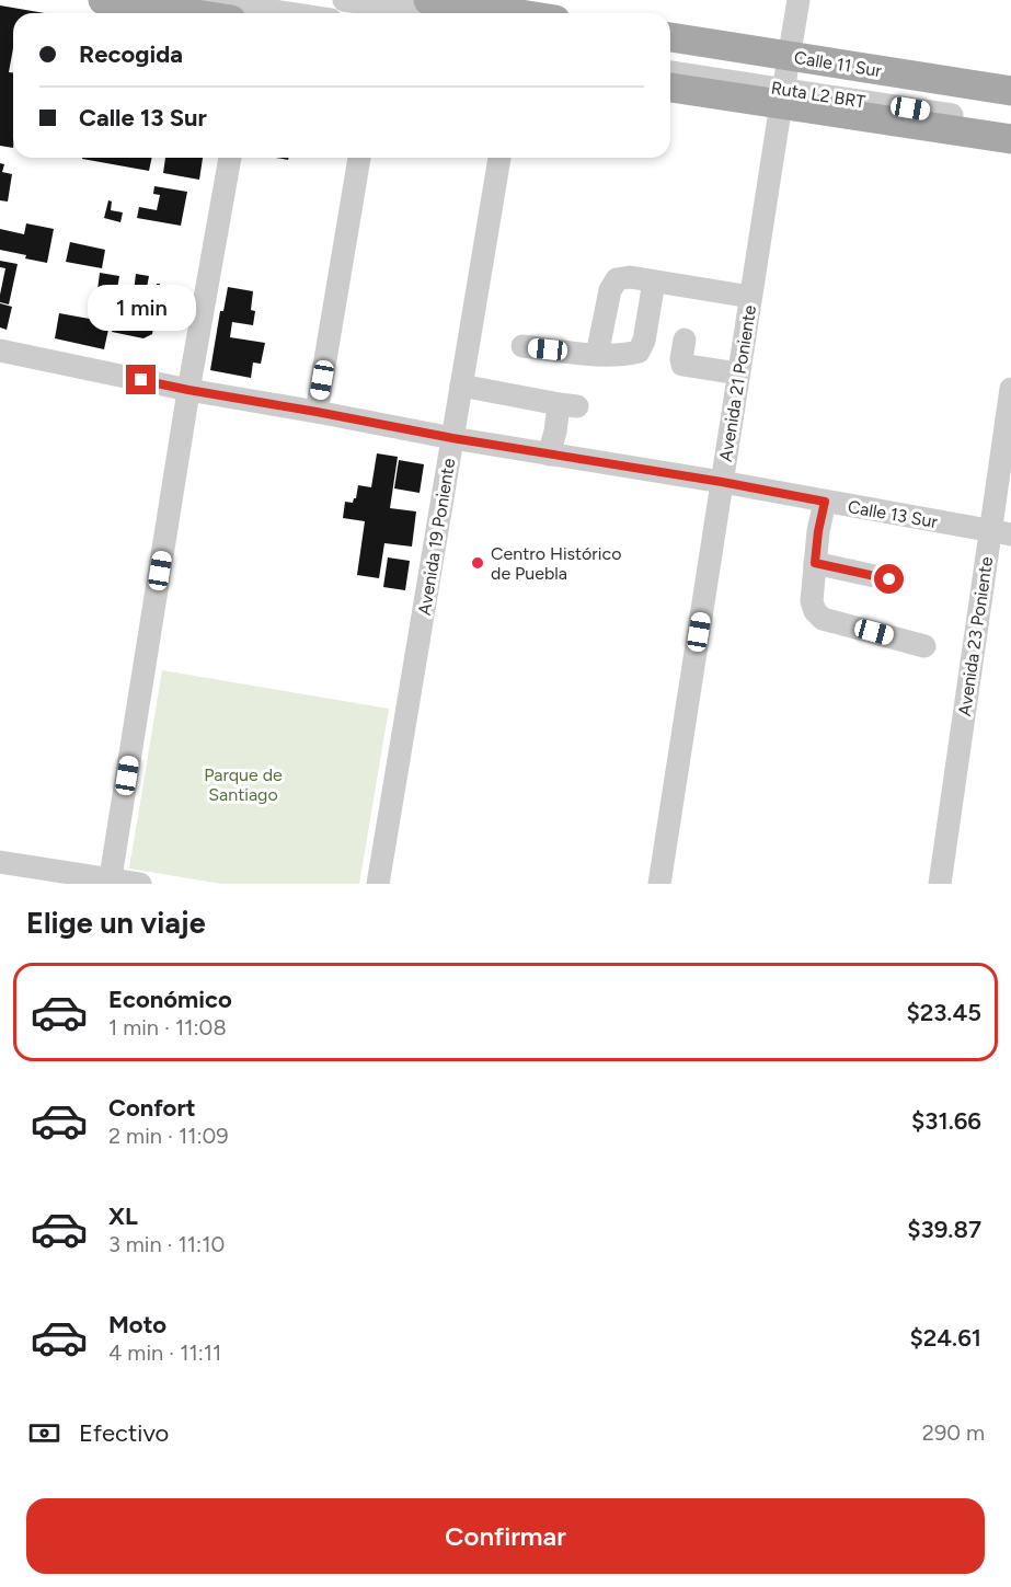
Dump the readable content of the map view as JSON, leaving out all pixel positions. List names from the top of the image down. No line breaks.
{"streets":{"main road":["Calle 11 Sur"],"street":["Ruta L2 BRT","Avenida 21 Poniente","Calle 13 Sur","Avenida 19 Poniente","Avenida 23 Poniente"]},"crossings":[["Calle 11 Sur","Ruta L2 BRT"],["Calle 11 Sur","Avenida 21 Poniente"],["Ruta L2 BRT","Avenida 21 Poniente"],["Avenida 21 Poniente","Calle 13 Sur"],["Calle 13 Sur","Avenida 19 Poniente"],["Calle 13 Sur","Avenida 23 Poniente"]],"parks":["Parque de Santiago"],"places":["Centro Histórico de Puebla"],"page":{"banner":["Recogida","Calle 13 Sur"],"bubble":"1 min","heading":"Elige un viaje","list":[{"name":"Económico","note":"1 min · 11:08","value":"$23.45"},{"name":"Confort","note":"2 min · 11:09","value":"$31.66"},{"name":"XL","note":"3 min · 11:10","value":"$39.87"},{"name":"Moto","note":"4 min · 11:11","value":"$24.61"}],"pay":["Efectivo","290 m"],"buttons":"Confirmar"}}
